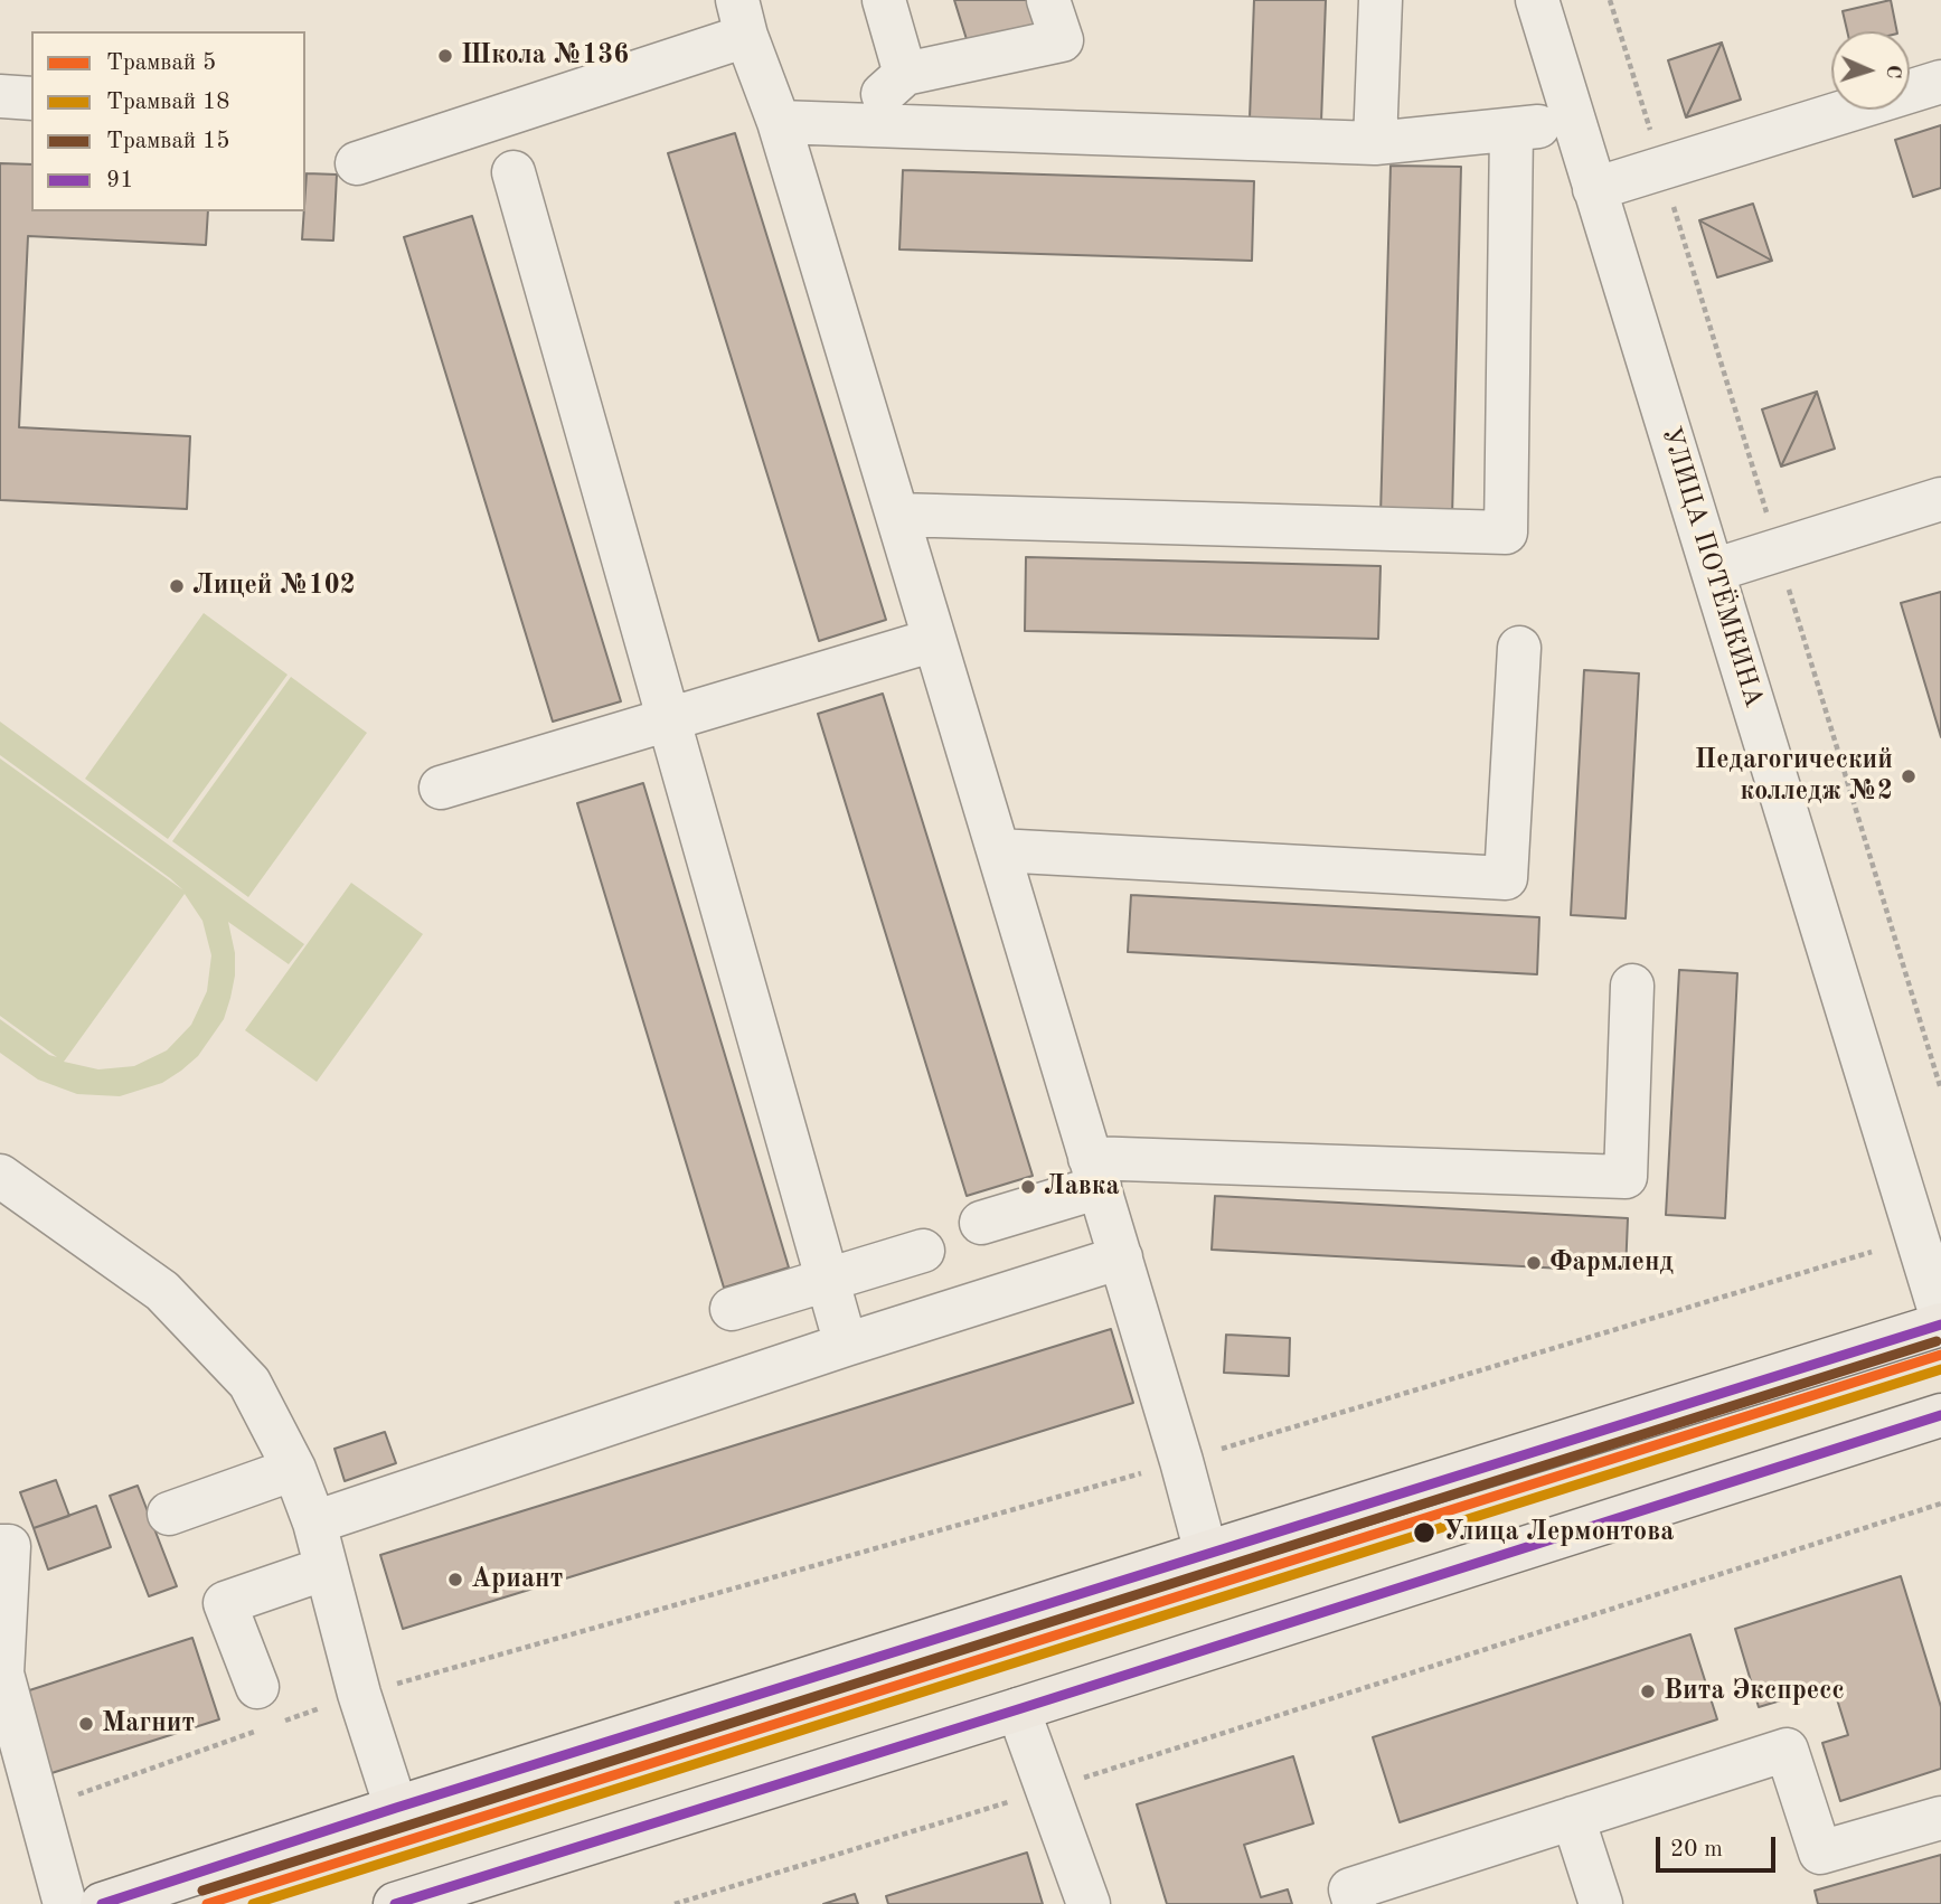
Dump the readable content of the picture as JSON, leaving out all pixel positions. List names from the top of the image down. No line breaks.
{"streets":{"street":["УЛИЦА ПОТЁМКИНА"]},"places":["Школа №136","Лицей №102","Педагогический колледж №2","Лавка","Фармленд","Улица Лермонтова","Ариант","Вита Экспресс","Магнит"],"lines":["transit line 91","tram line 15","tram line 5","tram line 18"],"legend":["Трамвай 5","Трамвай 18","Трамвай 15","91"],"scale_bar":"20 m","north":"right"}
